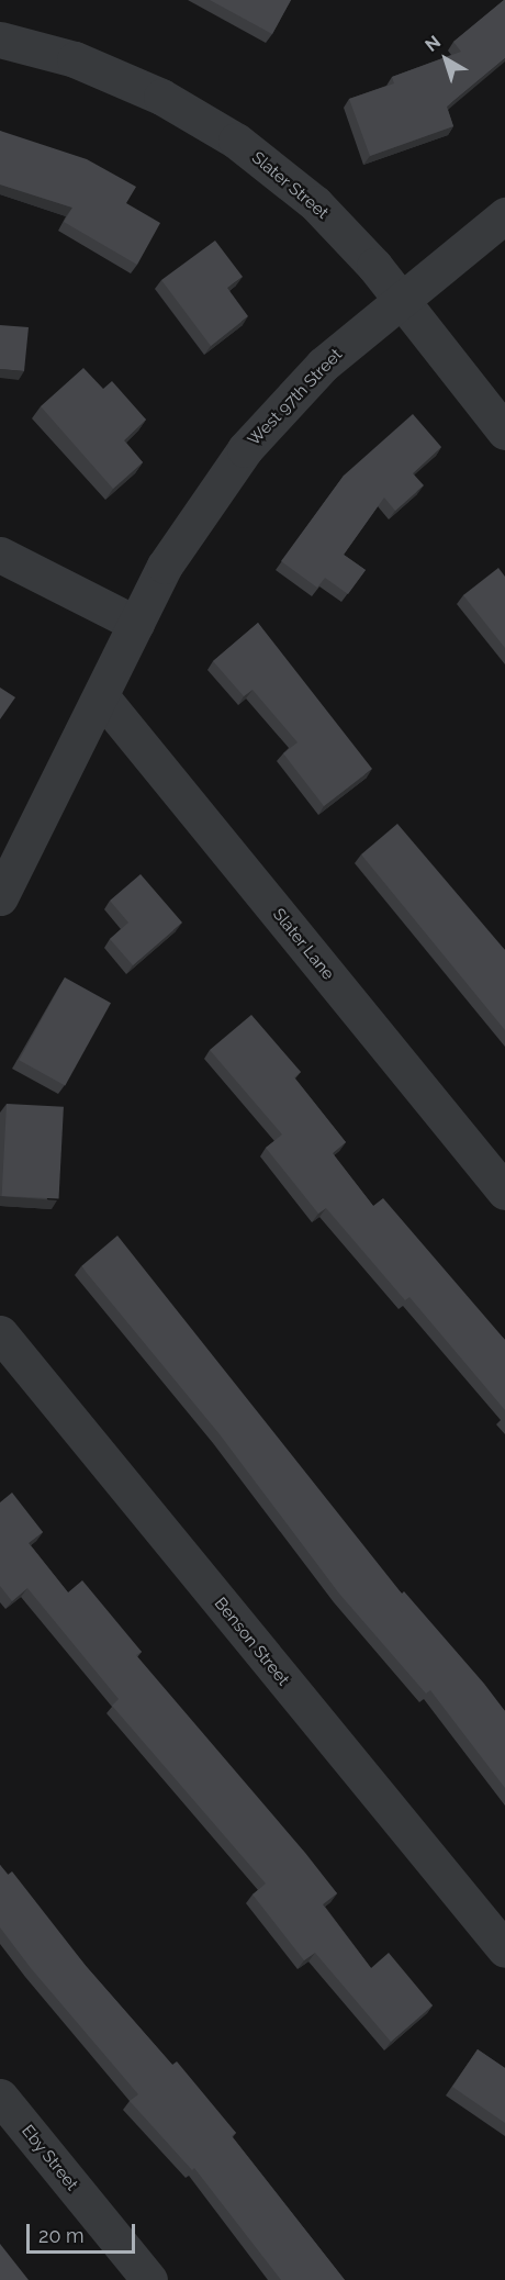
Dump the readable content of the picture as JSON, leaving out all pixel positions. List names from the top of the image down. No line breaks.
{"streets":{"street":["Slater Street","West 97th Street","Slater Lane","Benson Street","Eby Street"]},"crossings":[["Slater Street","West 97th Street"],["West 97th Street","Slater Lane"]],"scale_bar":"20 m","north":"top left"}
